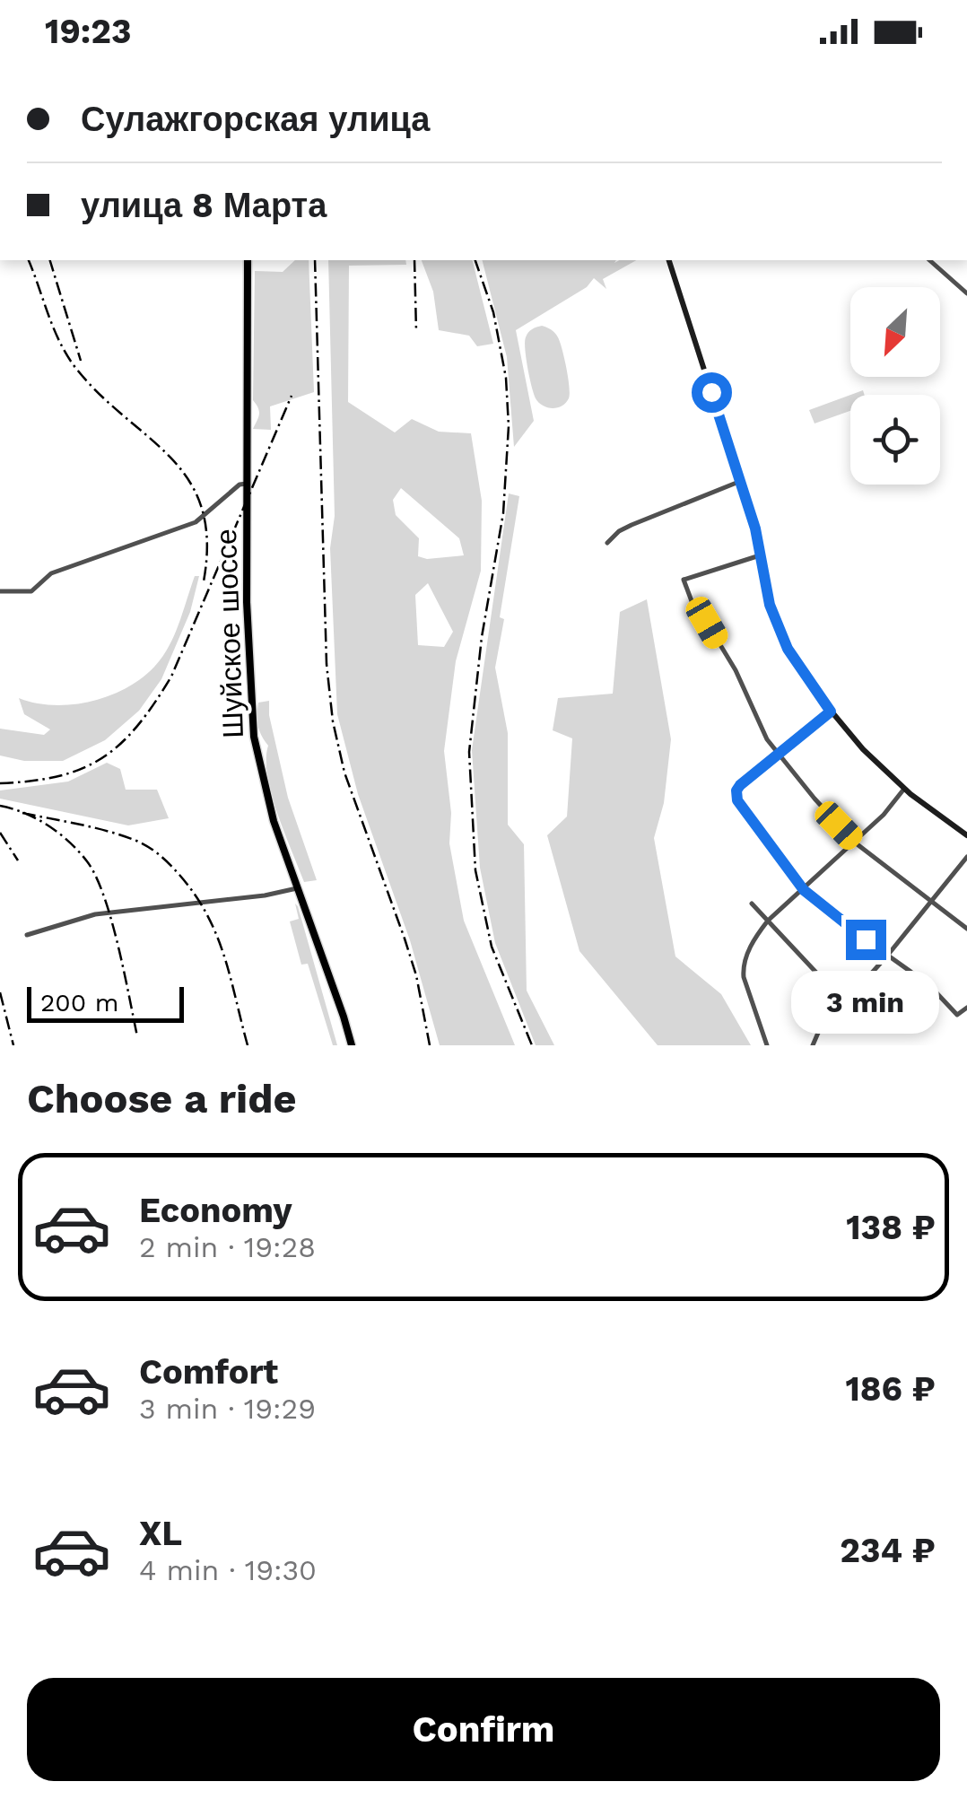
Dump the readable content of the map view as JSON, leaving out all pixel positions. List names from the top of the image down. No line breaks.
{"streets":{"main road":["Шуйское шоссе"]},"scale_bar":"200 m","north":"bottom left","page":{"status":"19:23","banner":["Сулажгорская улица","улица 8 Марта"],"bubble":"3 min","scale":"200 m","heading":"Choose a ride","list":[{"name":"Economy","note":"2 min · 19:28","value":"138 ₽"},{"name":"Comfort","note":"3 min · 19:29","value":"186 ₽"},{"name":"XL","note":"4 min · 19:30","value":"234 ₽"}],"buttons":"Confirm"}}
